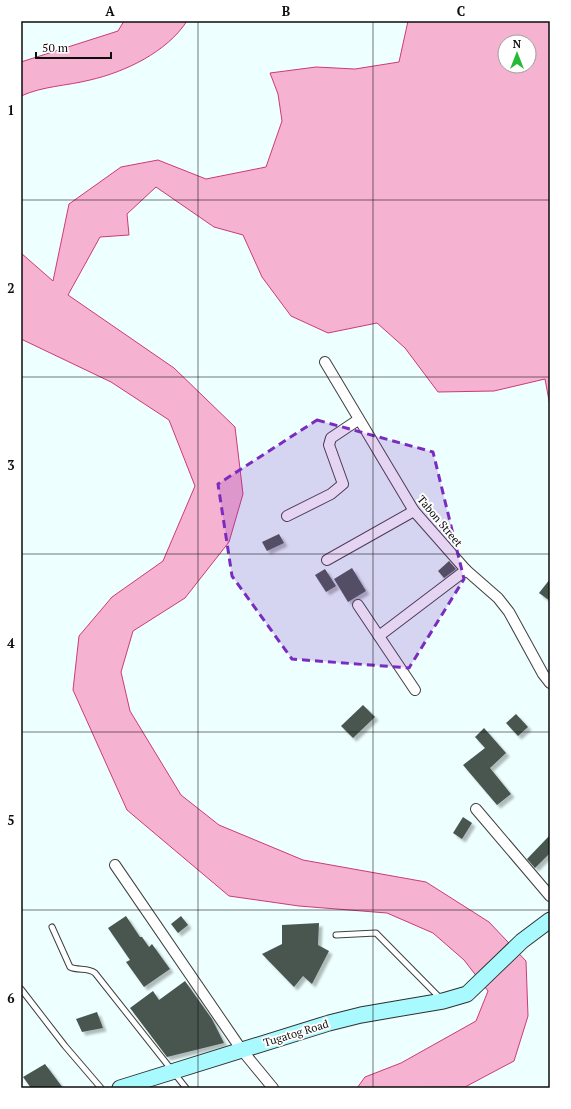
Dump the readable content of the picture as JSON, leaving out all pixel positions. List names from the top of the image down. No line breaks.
{"streets":{"street":["Tabon Street","Tugatog Road"]},"scale_bar":"50 m","north":"top","grid":{"columns":["A","B","C"],"rows":["1","2","3","4","5","6"]}}
